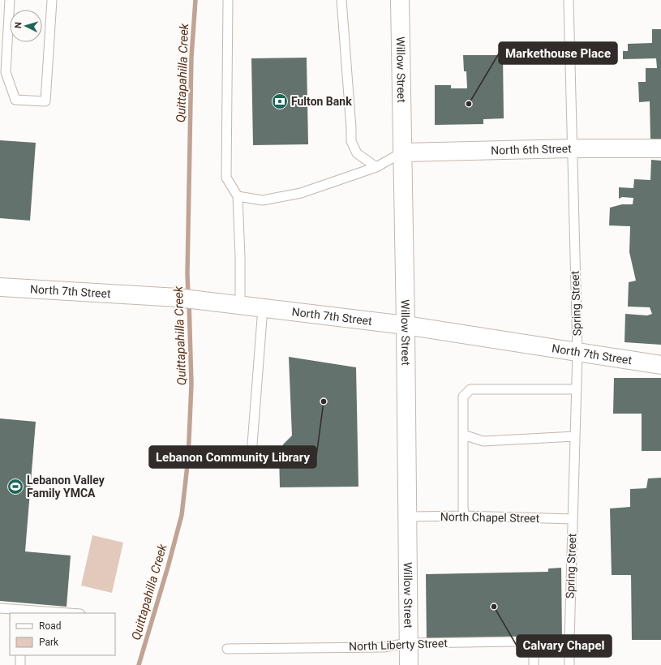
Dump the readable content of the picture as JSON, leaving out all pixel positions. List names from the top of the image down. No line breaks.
{"streets":{"street":["Willow Street","North 6th Street","North 7th Street"],"lane":["Spring Street","North Chapel Street","North Liberty Street"]},"crossings":[["Willow Street","North 6th Street"],["Willow Street","North 7th Street"],["Willow Street","North Chapel Street"],["Willow Street","North Liberty Street"],["North 6th Street","Spring Street"],["North 7th Street","Spring Street"],["Spring Street","North Chapel Street"],["Spring Street","North Liberty Street"]],"water":["Quittapahilla Creek"],"places":{"bank":["Fulton Bank"],"other":["Markethouse Place","Lebanon Community Library","Calvary Chapel"],"sports":["Lebanon Valley Family YMCA"]},"legend":["Road","Park"],"north":"left"}
